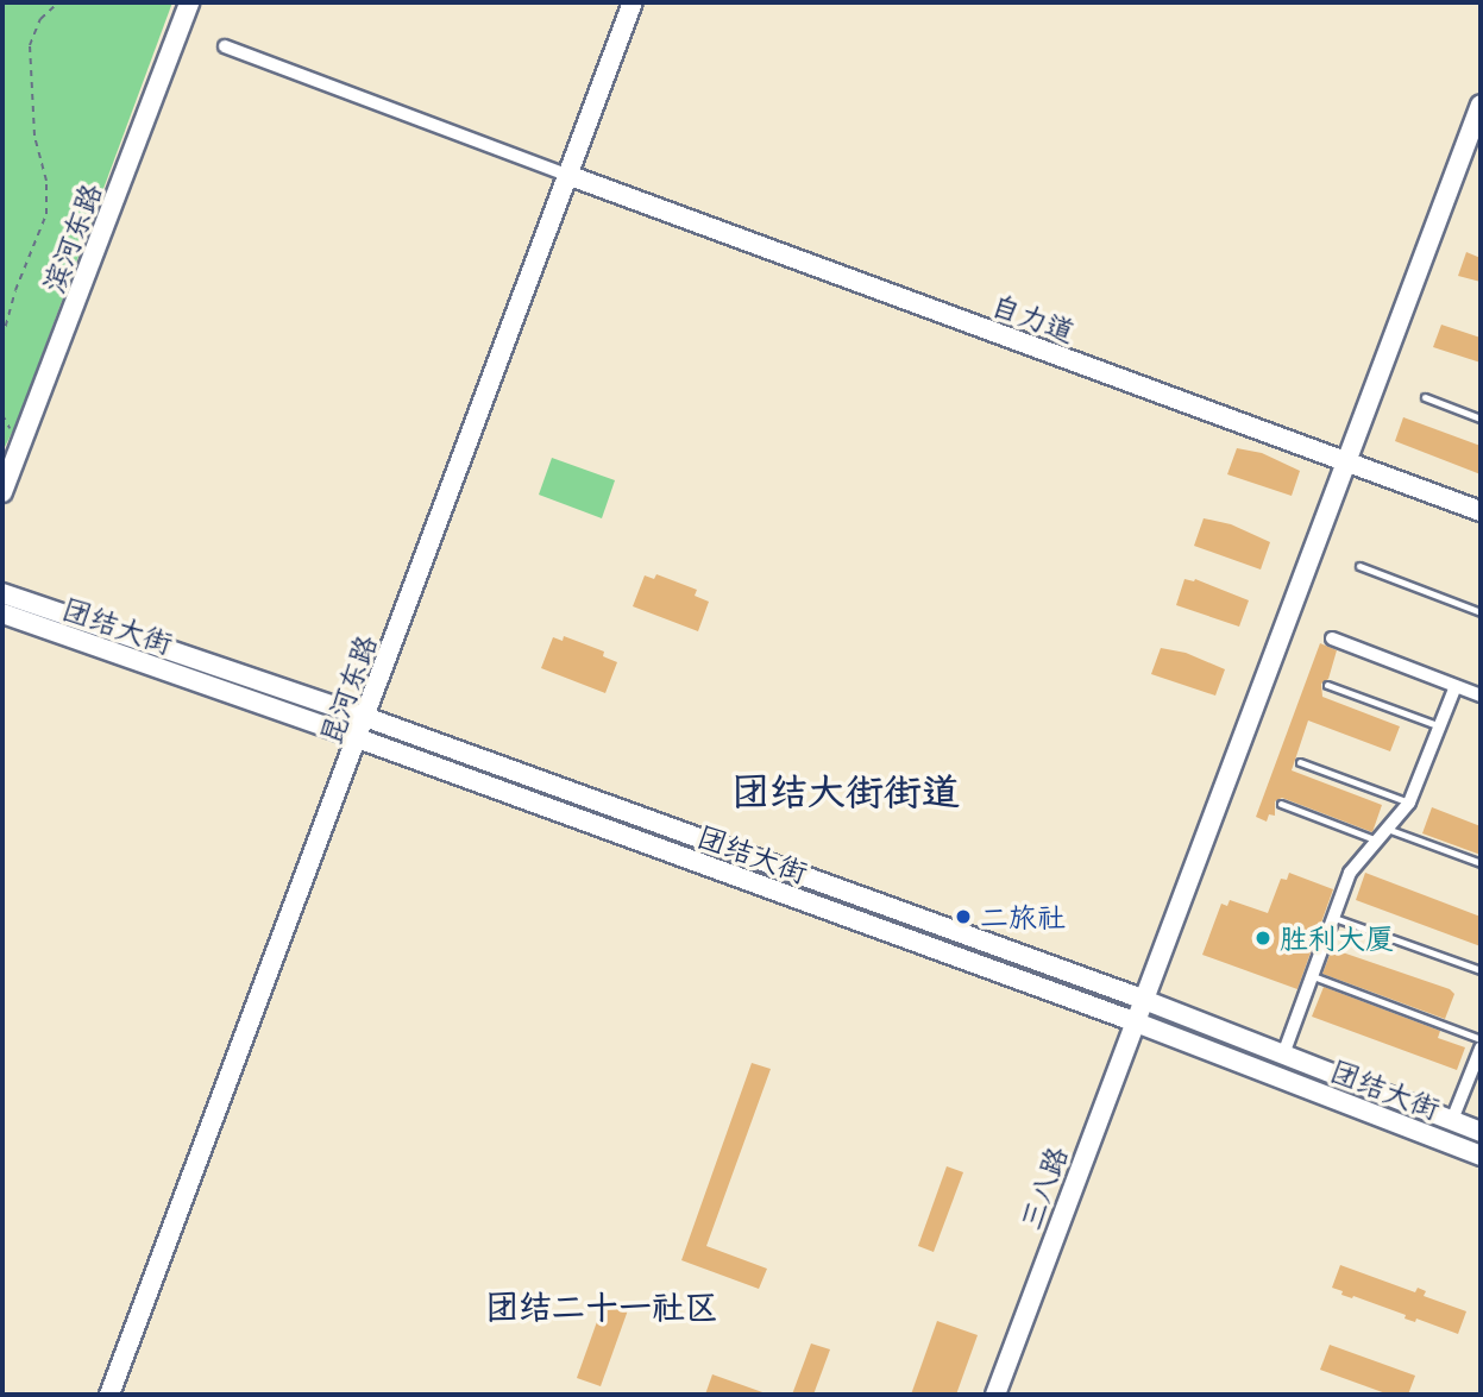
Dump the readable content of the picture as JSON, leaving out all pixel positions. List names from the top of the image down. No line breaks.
{"streets":{"main road":["滨河东路","自力道","团结大街","昆河东路","三八路"]},"crossings":[["自力道","昆河东路"],["自力道","三八路"],["团结大街","昆河东路"],["团结大街","三八路"]],"districts":["团结大街街道","团结二十一社区"],"places":["二旅社","胜利大厦"]}
